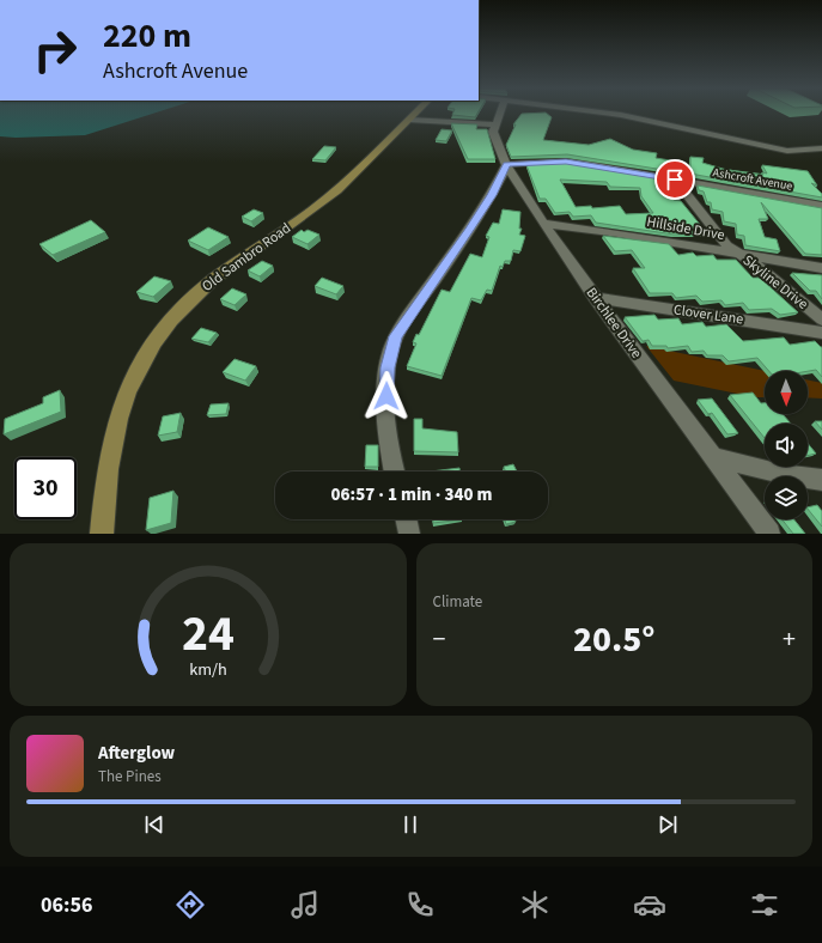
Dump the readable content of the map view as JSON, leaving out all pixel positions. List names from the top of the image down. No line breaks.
{"streets":{"main road":["Old Sambro Road"],"street":["Ashcroft Avenue","Hillside Drive","Skyline Drive","Clover Lane","Birchlee Drive"]},"crossings":[["Ashcroft Avenue","Skyline Drive"],["Ashcroft Avenue","Birchlee Drive"],["Hillside Drive","Skyline Drive"],["Hillside Drive","Birchlee Drive"],["Clover Lane","Birchlee Drive"]],"north":"bottom","page":{"turn":["220 m","Ashcroft Avenue"],"limit":"30","trip":"06:57 · 1 min · 340 m","tile":"Climate","heat":["−","20.5°","+"],"song":["Afterglow","The Pines"],"tabs":"06:56","gauge":["24","km/h"]}}
